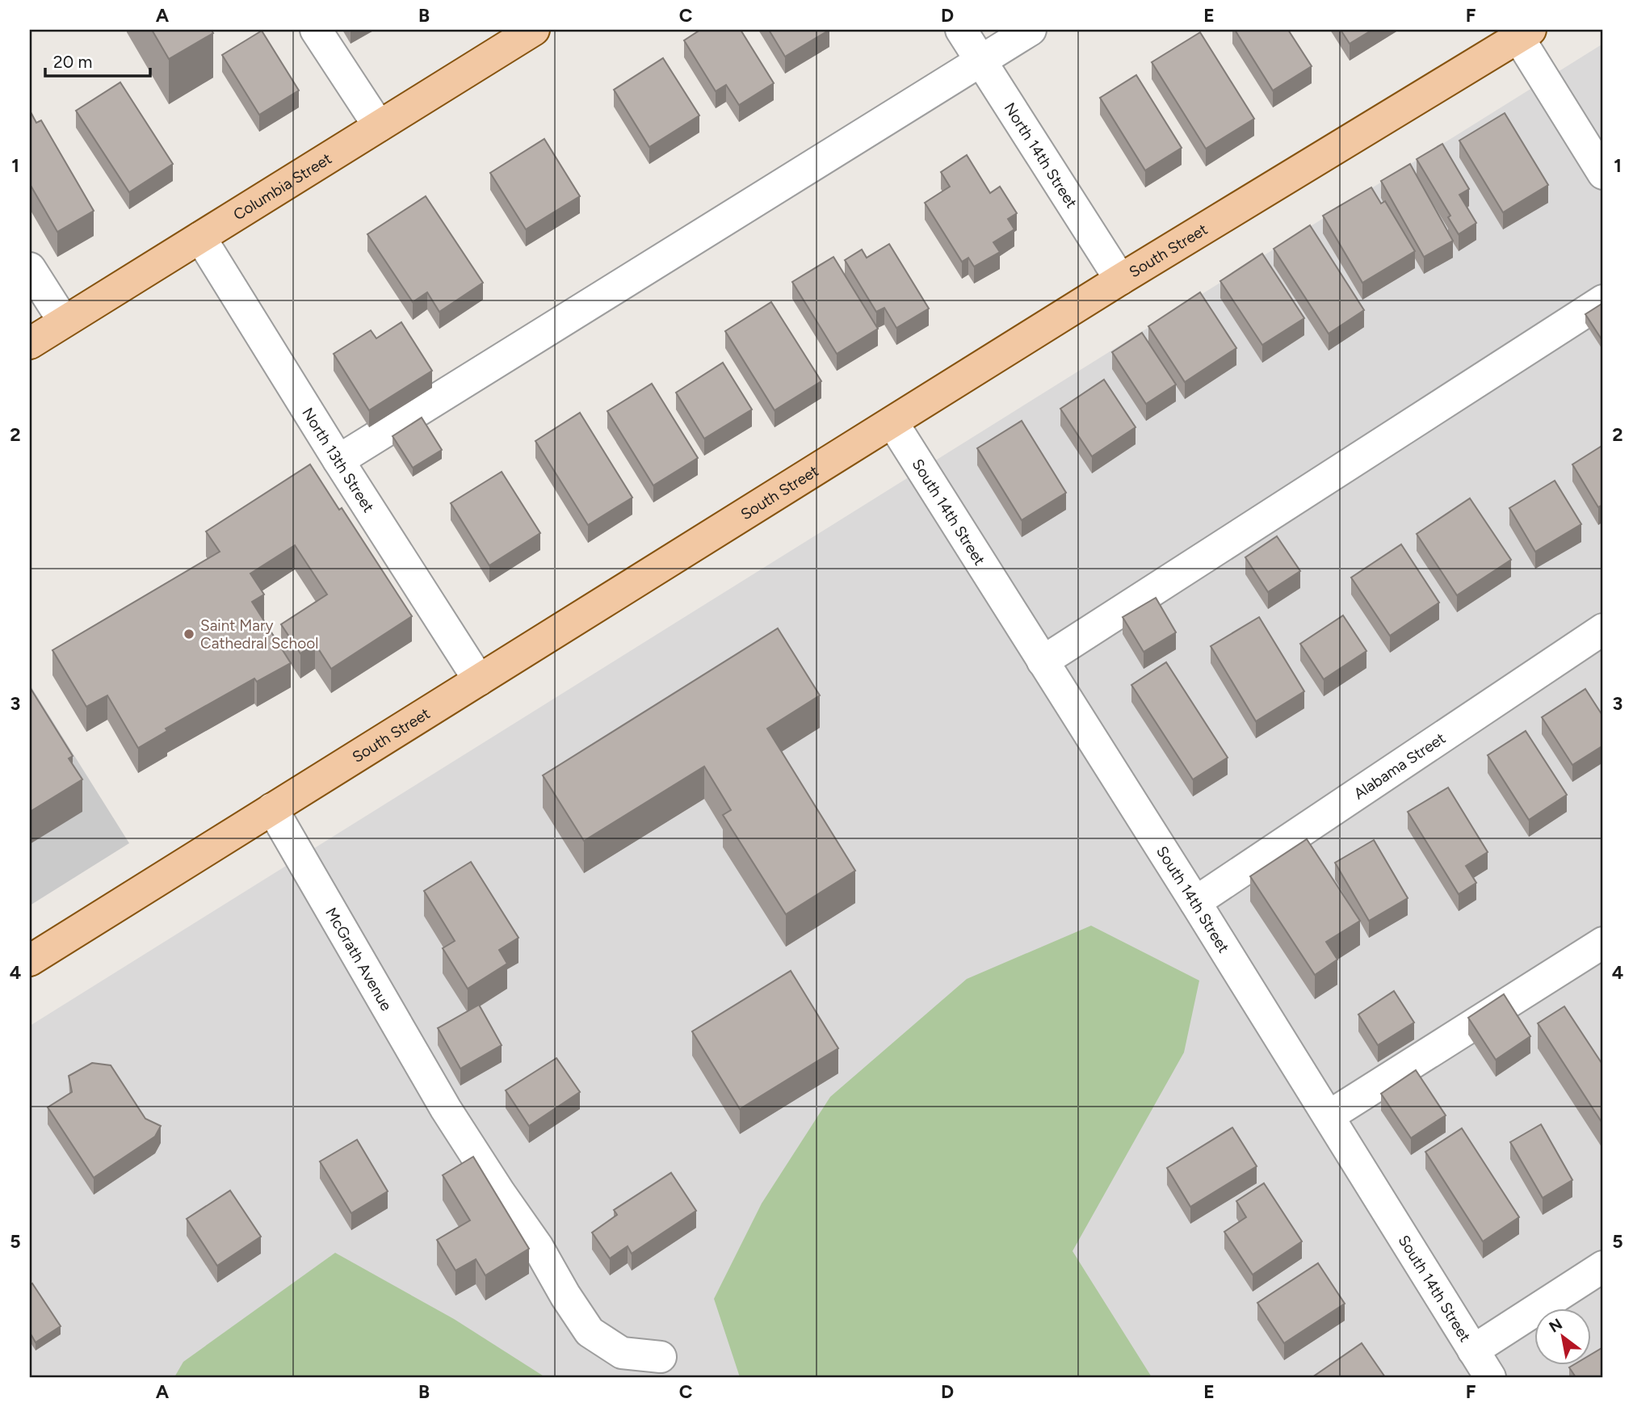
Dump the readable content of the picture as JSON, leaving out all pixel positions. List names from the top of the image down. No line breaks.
{"streets":{"main road":["Columbia Street","South Street"],"street":["North 14th Street","North 13th Street","South 14th Street","Alabama Street","McGrath Avenue"]},"crossings":[["North 14th Street","South Street"],["Columbia Street","North 13th Street"],["South Street","North 13th Street"],["South Street","South 14th Street"],["South Street","McGrath Avenue"],["South 14th Street","Alabama Street"]],"places":["Saint Mary Cathedral School"],"scale_bar":"20 m","north":"top left","grid":{"columns":["A","B","C","D","E","F"],"rows":["1","2","3","4","5"]}}
